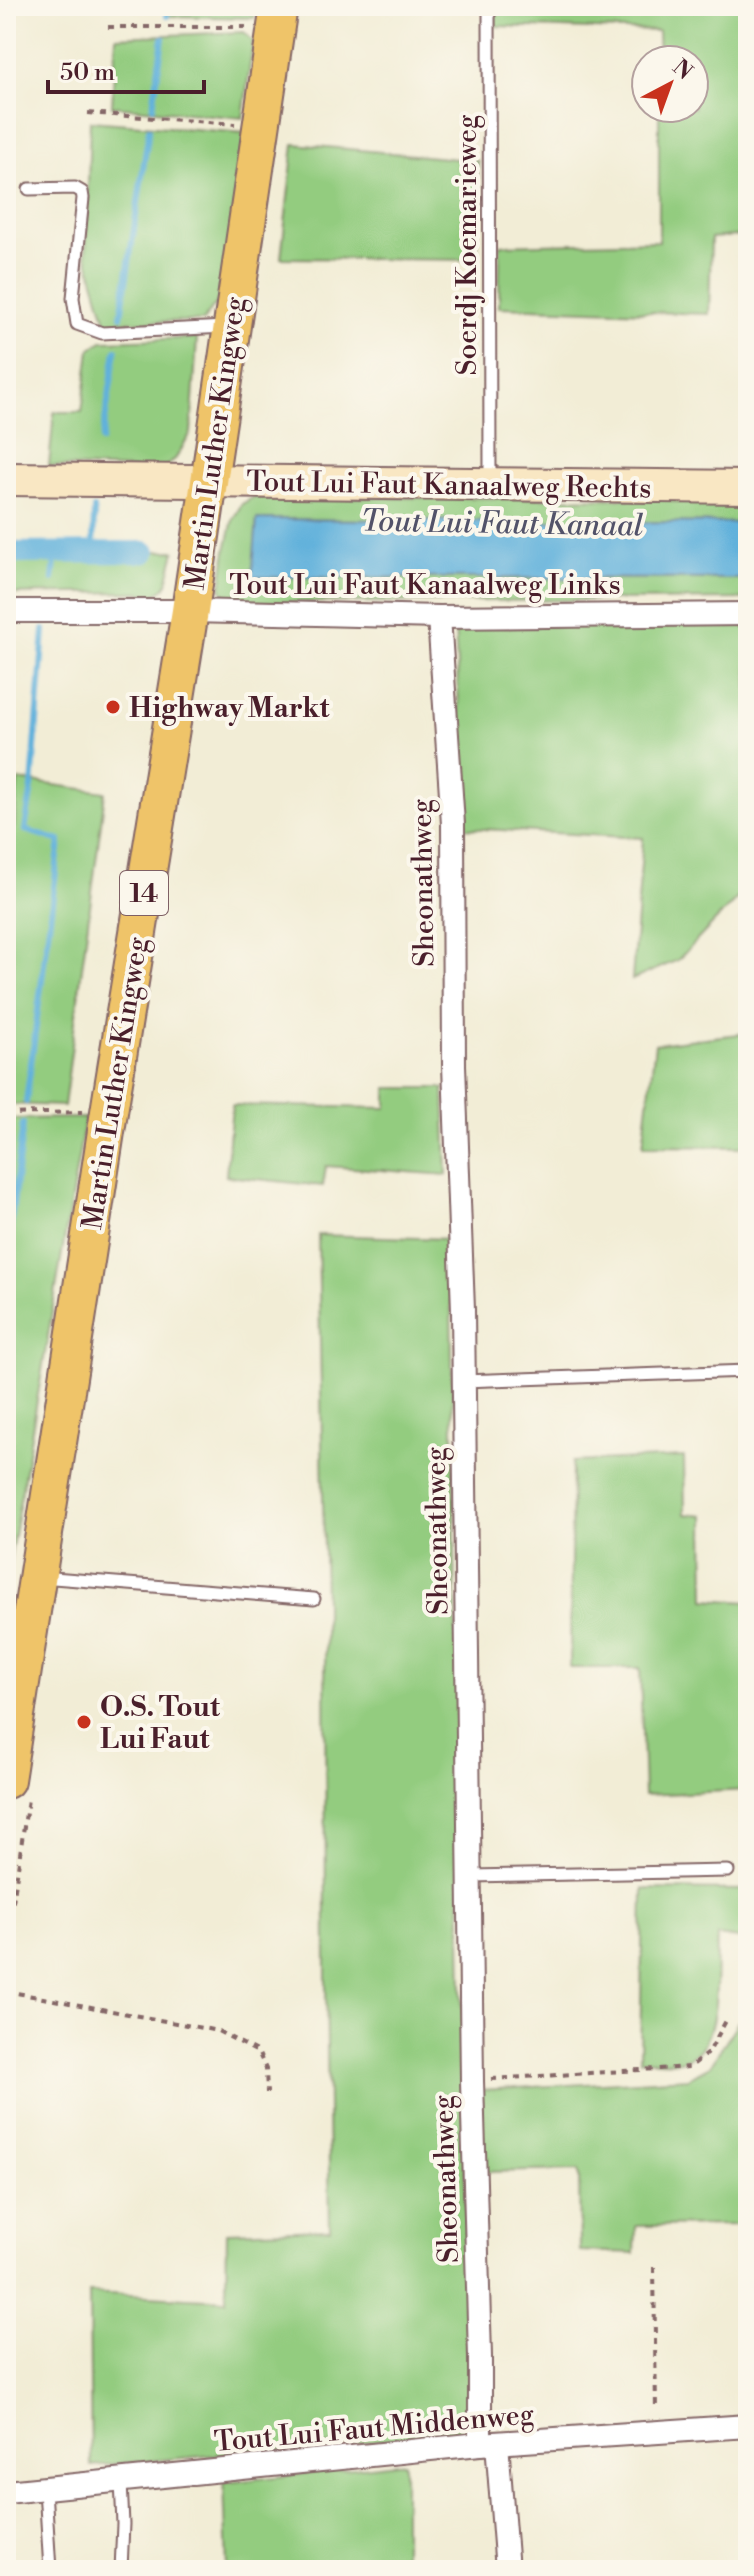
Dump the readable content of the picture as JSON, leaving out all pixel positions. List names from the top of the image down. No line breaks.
{"streets":{"main road":["Martin Luther Kingweg","14"],"street":["Tout Lui Faut Kanaalweg Rechts","Tout Lui Faut Kanaalweg Links","Sheonathweg","Tout Lui Faut Middenweg"],"lane":["Soerdj Koemarieweg"]},"crossings":[["Soerdj Koemarieweg","Tout Lui Faut Kanaalweg Rechts"],["Martin Luther Kingweg","Tout Lui Faut Kanaalweg Rechts"],["Martin Luther Kingweg","Tout Lui Faut Kanaalweg Links"],["Tout Lui Faut Kanaalweg Links","Sheonathweg"],["Sheonathweg","Tout Lui Faut Middenweg"]],"water":["Tout Lui Faut Kanaal"],"places":["Highway Markt","O.S. Tout Lui Faut"],"scale_bar":"50 m","north":"top right"}
